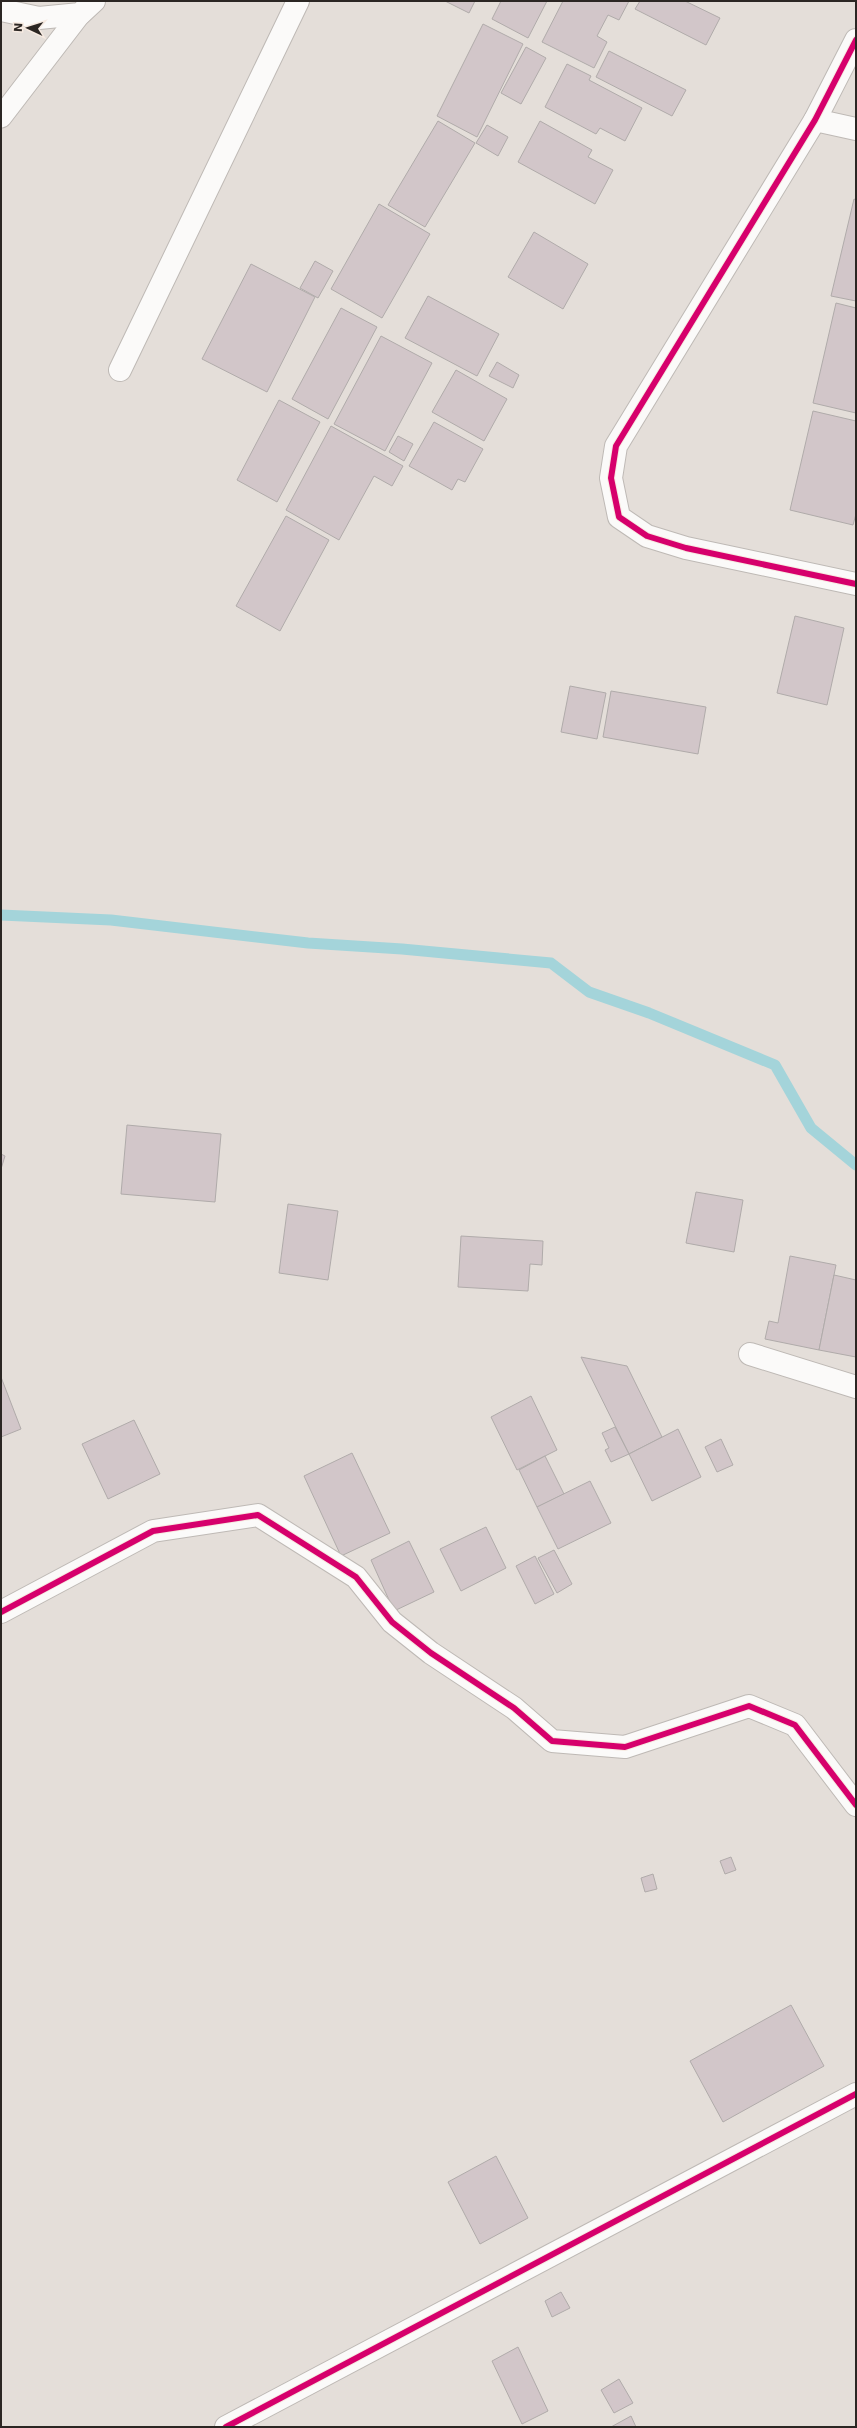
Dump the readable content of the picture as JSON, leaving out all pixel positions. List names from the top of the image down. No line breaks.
{"north":"left"}
